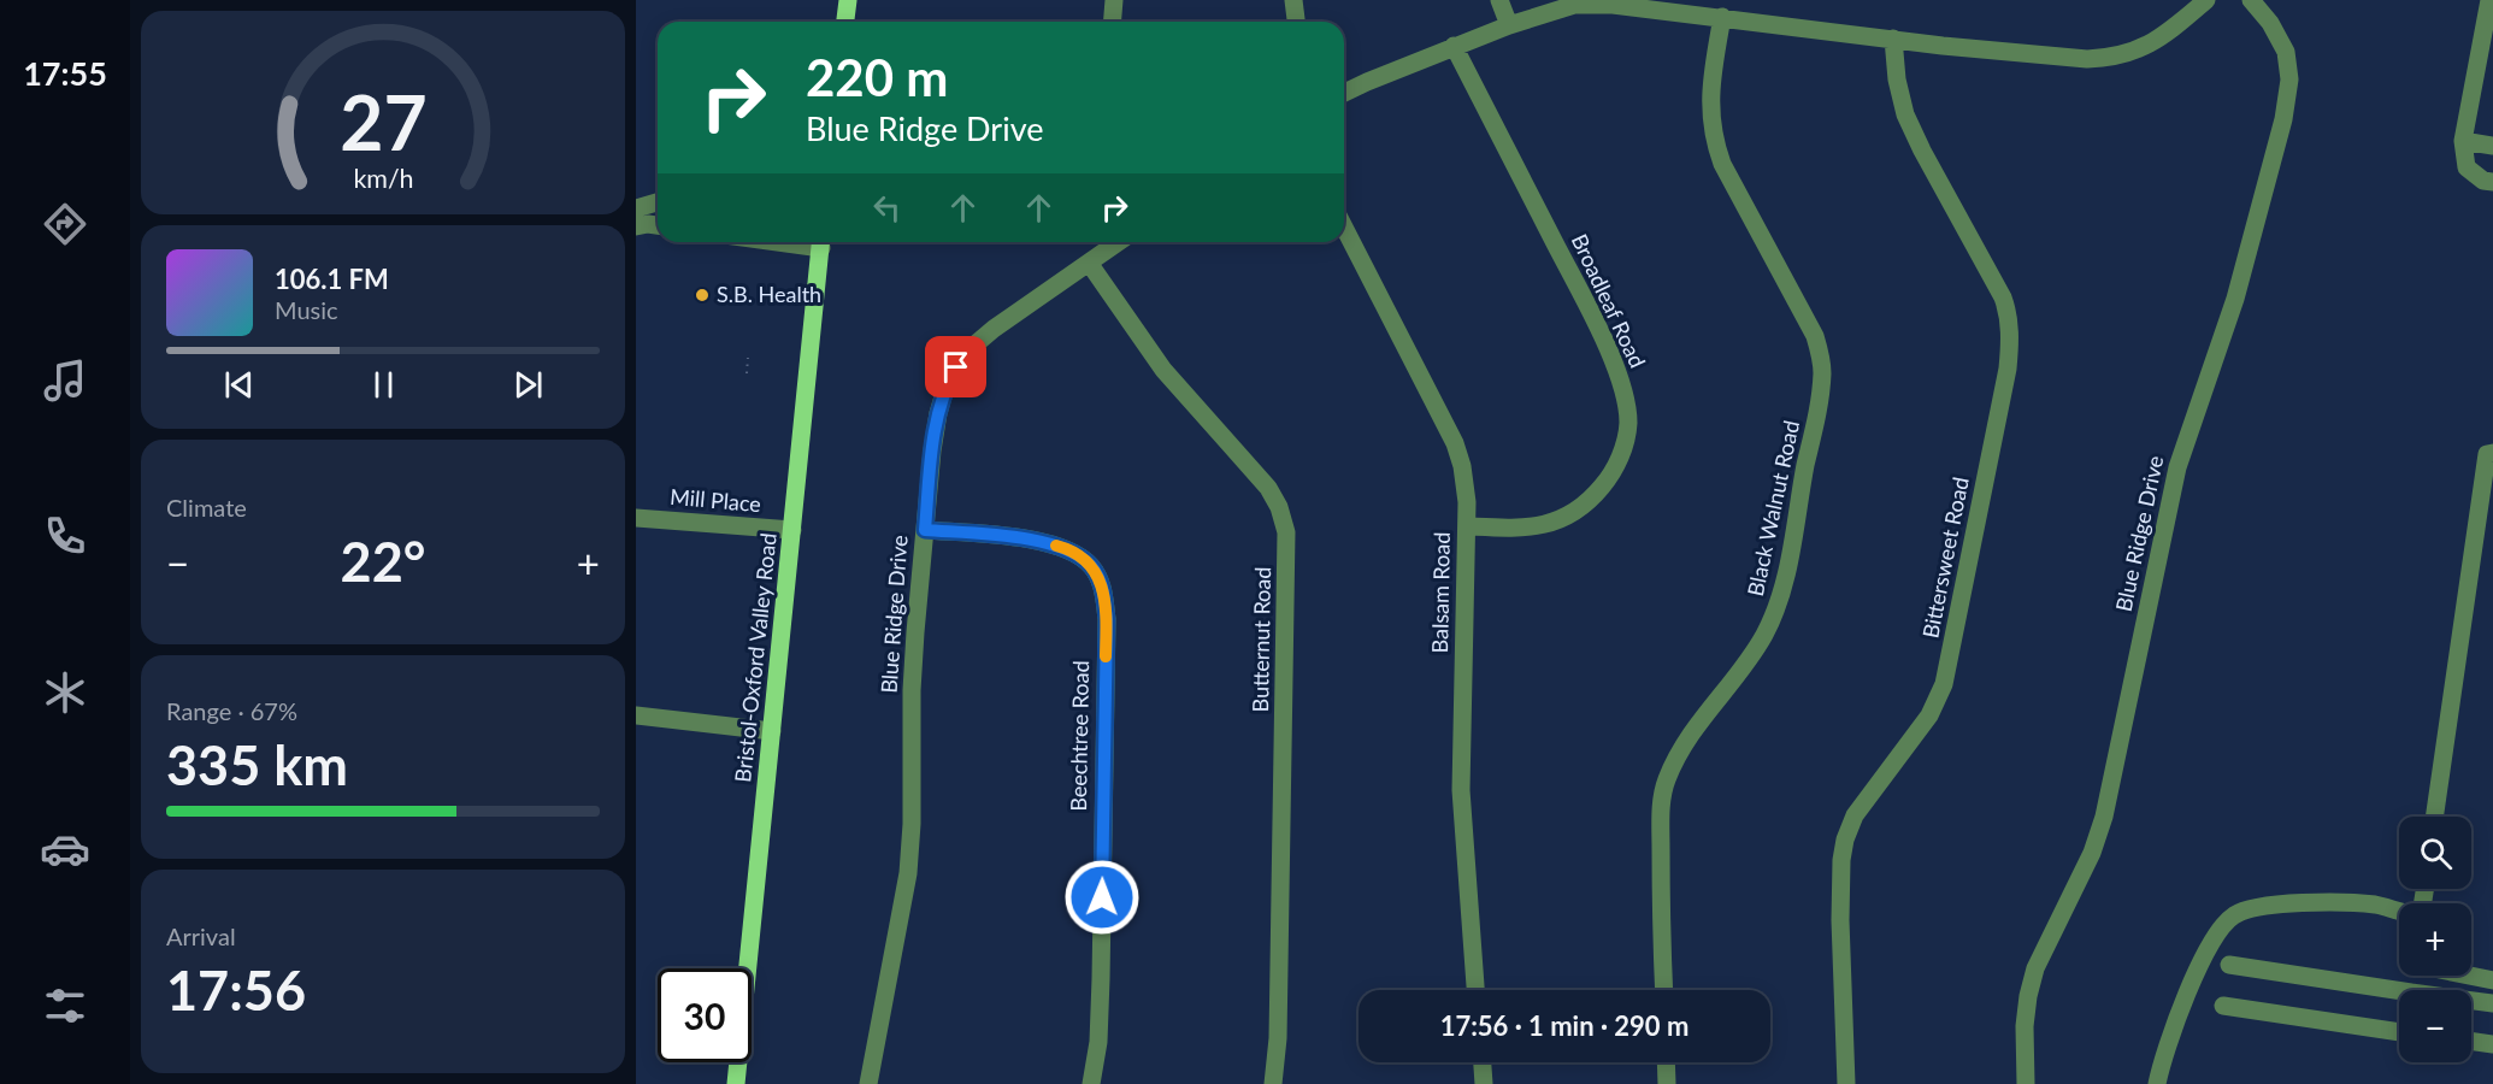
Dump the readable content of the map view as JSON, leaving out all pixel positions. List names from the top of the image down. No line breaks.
{"streets":{"main road":["Bristol-Oxford Valley Road"],"street":["Broadleaf Road","Mill Place","Black Walnut Road","Blue Ridge Drive","Bittersweet Road","Balsam Road","Butternut Road","Beechtree Road"]},"crossings":[["Broadleaf Road","Balsam Road"],["Mill Place","Bristol-Oxford Valley Road"],["Blue Ridge Drive","Butternut Road"],["Blue Ridge Drive","Beechtree Road"]],"places":["S.B. Health"],"page":{"tabs":"17:55","turn":["220 m","Blue Ridge Drive"],"song":["106.1 FM","Music"],"tile":["Climate",["Range · 67%","335 km"],["Arrival","17:56"]],"heat":["−","22°","+"],"map_buttons":["+","−"],"limit":"30","trip":"17:56 · 1 min · 290 m","gauge":["27","km/h"]}}
